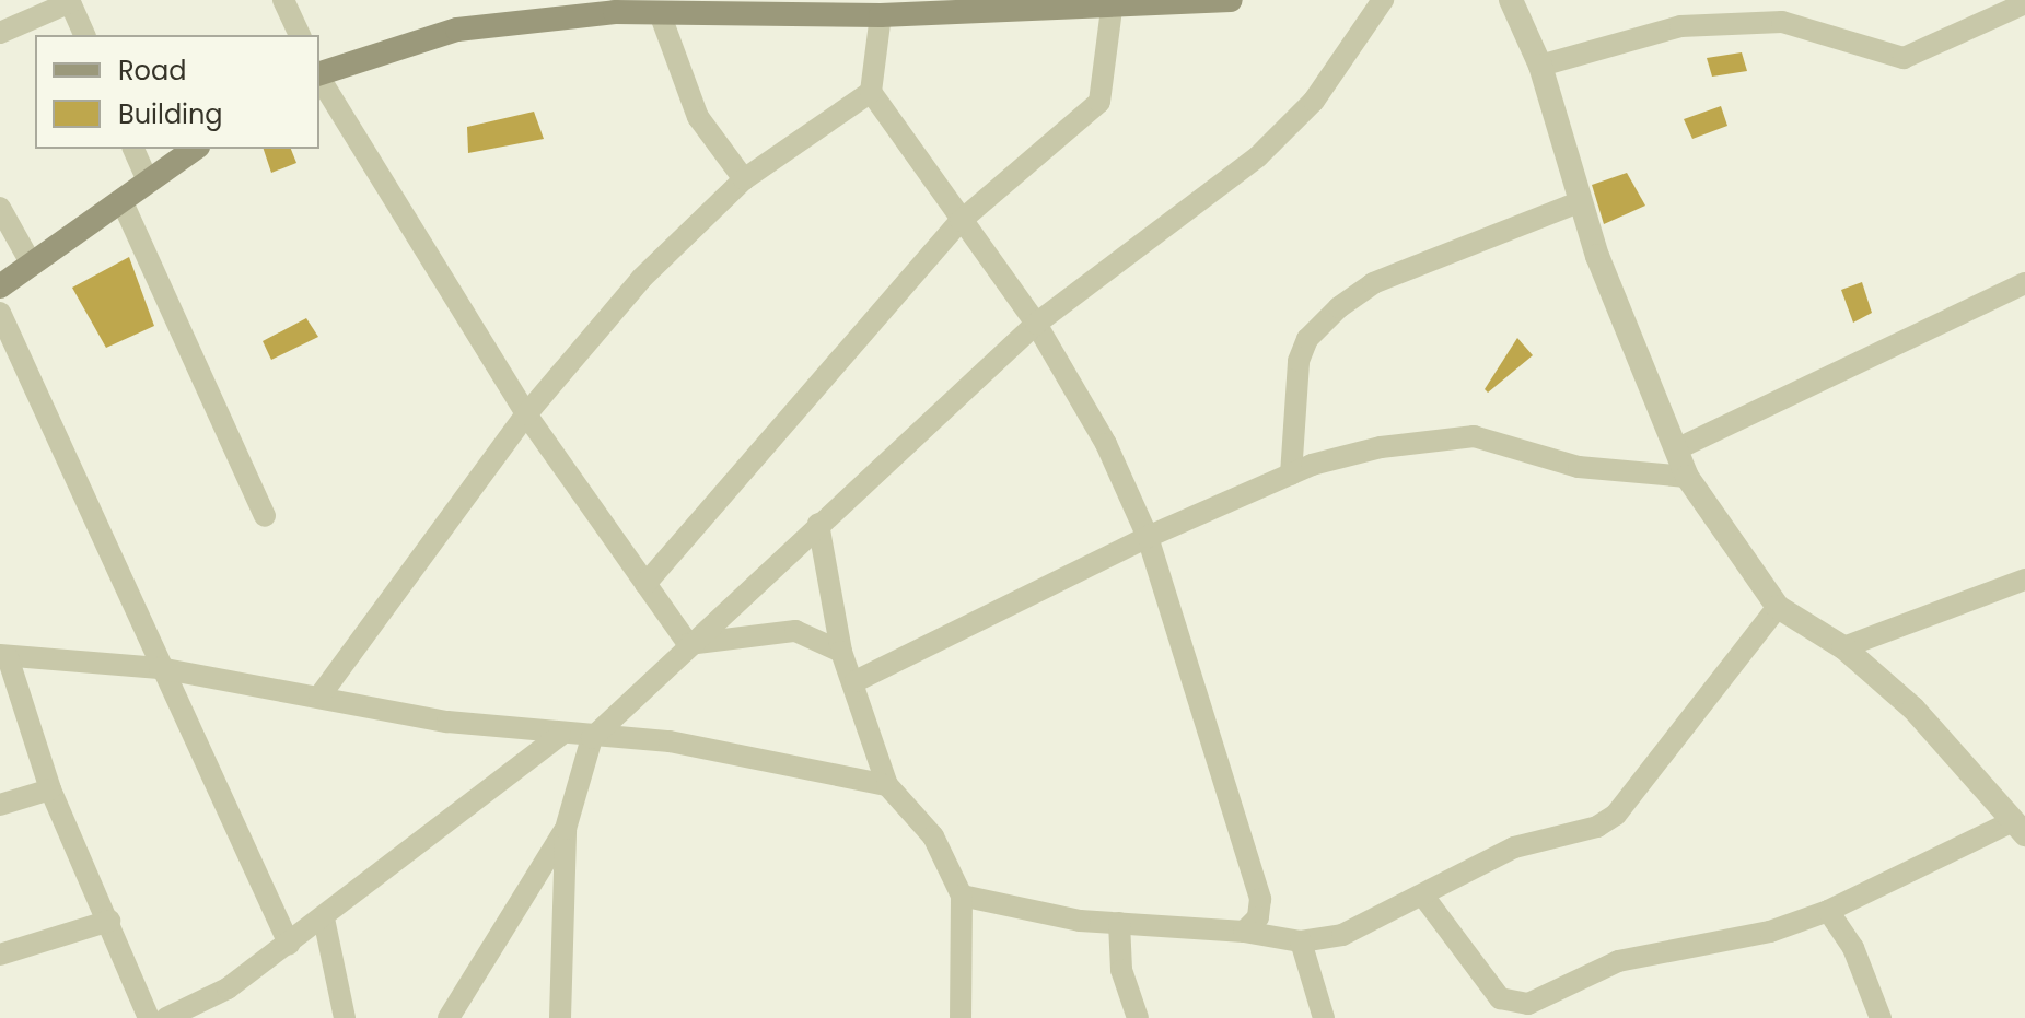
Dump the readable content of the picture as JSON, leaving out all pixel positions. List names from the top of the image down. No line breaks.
{"legend":["Road","Building"]}
